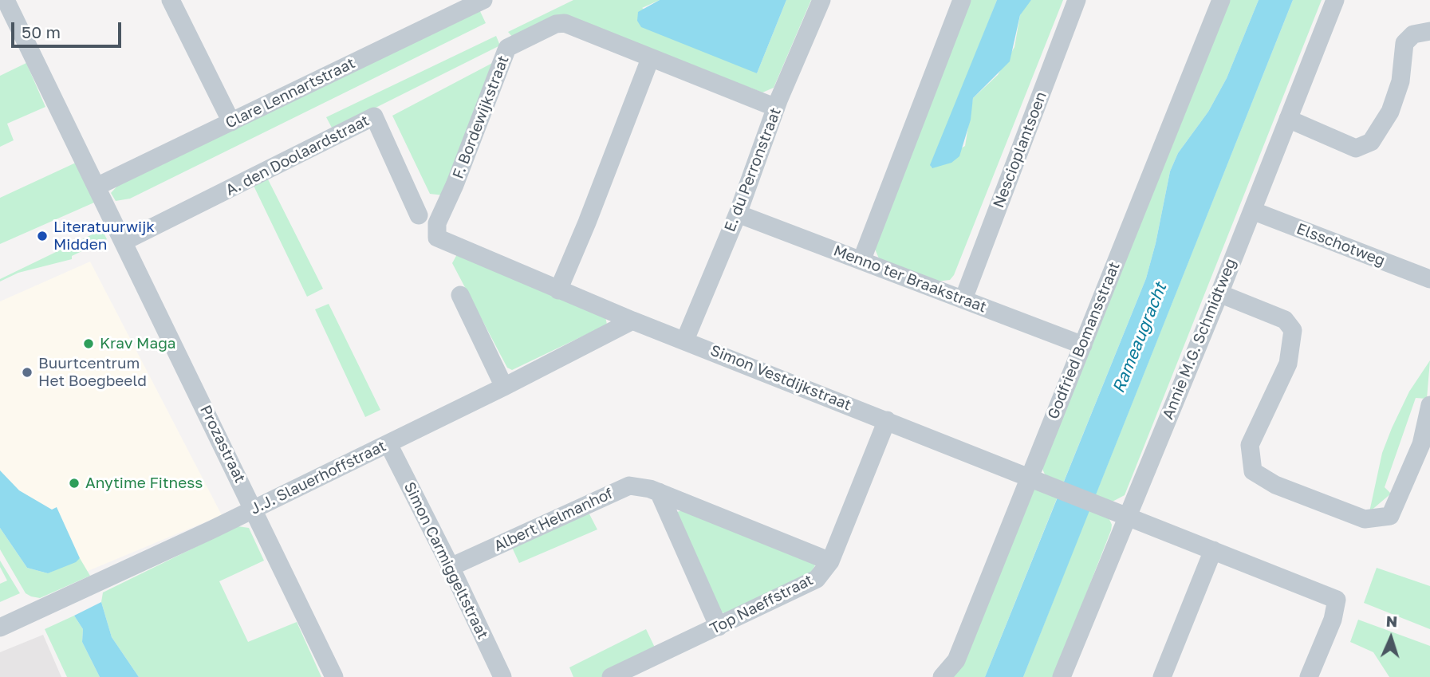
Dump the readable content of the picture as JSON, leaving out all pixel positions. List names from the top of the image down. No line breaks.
{"streets":{"street":["Clare Lennartstraat","F. Bordewijkstraat","Nescioplantsoen","A. den Doolaardstraat","E. du Perronstraat","Elsschotweg","Menno ter Braakstraat","Annie M.G. Schmidtweg","Godfried Bomansstraat","Simon Vestdijkstraat","Prozastraat","J.J. Slauerhoffstraat","Albert Helmanhof","Simon Carmiggeltstraat","Top Naeffstraat"]},"crossings":[["Clare Lennartstraat","Prozastraat"],["F. Bordewijkstraat","E. du Perronstraat"],["F. Bordewijkstraat","Simon Vestdijkstraat"],["Nescioplantsoen","Menno ter Braakstraat"],["A. den Doolaardstraat","Prozastraat"],["E. du Perronstraat","Menno ter Braakstraat"],["E. du Perronstraat","Simon Vestdijkstraat"],["Elsschotweg","Annie M.G. Schmidtweg"],["Menno ter Braakstraat","Godfried Bomansstraat"],["Annie M.G. Schmidtweg","Simon Vestdijkstraat"],["Godfried Bomansstraat","Simon Vestdijkstraat"],["Simon Vestdijkstraat","J.J. Slauerhoffstraat"],["Simon Vestdijkstraat","Top Naeffstraat"],["Prozastraat","J.J. Slauerhoffstraat"],["J.J. Slauerhoffstraat","Simon Carmiggeltstraat"],["Albert Helmanhof","Simon Carmiggeltstraat"],["Albert Helmanhof","Top Naeffstraat"]],"water":["Rameaugracht"],"places":["Literatuurwijk Midden","Krav Maga","Buurtcentrum Het Boegbeeld","Anytime Fitness"],"scale_bar":"50 m","north":"top"}
